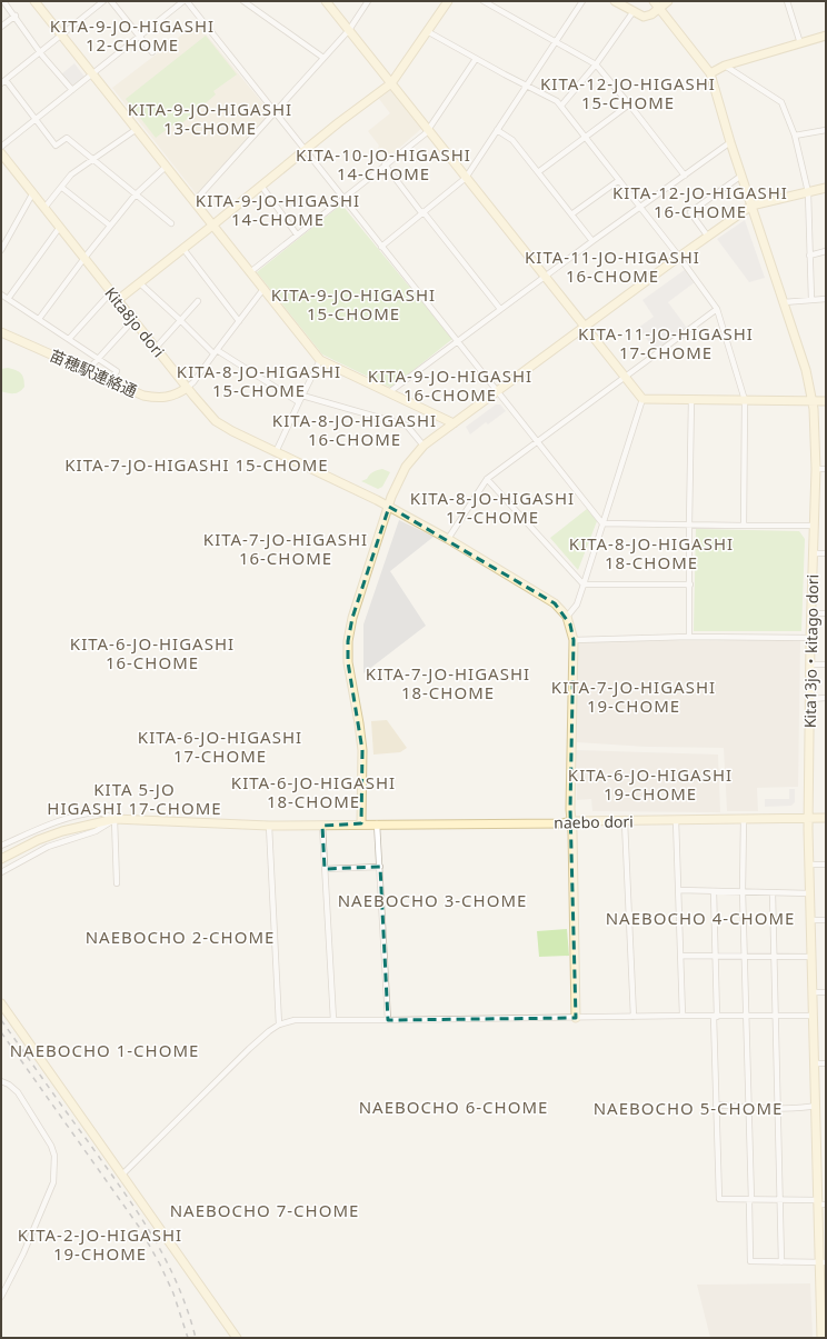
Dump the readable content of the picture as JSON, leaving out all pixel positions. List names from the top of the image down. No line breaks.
{"streets":{"street":["Kita8jo dori","苗穂駅連絡通","Kita13jo・kitago dori","naebo dori"]},"crossings":[["Kita8jo dori","苗穂駅連絡通"],["Kita13jo・kitago dori","naebo dori"]],"districts":["KITA-9-JO-HIGASHI 12-CHOME","KITA-12-JO-HIGASHI 15-CHOME","KITA-9-JO-HIGASHI 13-CHOME","KITA-10-JO-HIGASHI 14-CHOME","KITA-12-JO-HIGASHI 16-CHOME","KITA-9-JO-HIGASHI 14-CHOME","KITA-11-JO-HIGASHI 16-CHOME","KITA-9-JO-HIGASHI 15-CHOME","KITA-11-JO-HIGASHI 17-CHOME","KITA-8-JO-HIGASHI 15-CHOME","KITA-9-JO-HIGASHI 16-CHOME","KITA-8-JO-HIGASHI 16-CHOME","KITA-7-JO-HIGASHI 15-CHOME","KITA-8-JO-HIGASHI 17-CHOME","KITA-7-JO-HIGASHI 16-CHOME","KITA-8-JO-HIGASHI 18-CHOME","KITA-6-JO-HIGASHI 16-CHOME","KITA-7-JO-HIGASHI 18-CHOME","KITA-7-JO-HIGASHI 19-CHOME","KITA-6-JO-HIGASHI 17-CHOME","KITA-6-JO-HIGASHI 19-CHOME","KITA-6-JO-HIGASHI 18-CHOME","KITA 5-JO HIGASHI 17-CHOME","NAEBOCHO 3-CHOME","NAEBOCHO 4-CHOME","NAEBOCHO 2-CHOME","NAEBOCHO 1-CHOME","NAEBOCHO 6-CHOME","NAEBOCHO 5-CHOME","NAEBOCHO 7-CHOME","KITA-2-JO-HIGASHI 19-CHOME"]}
